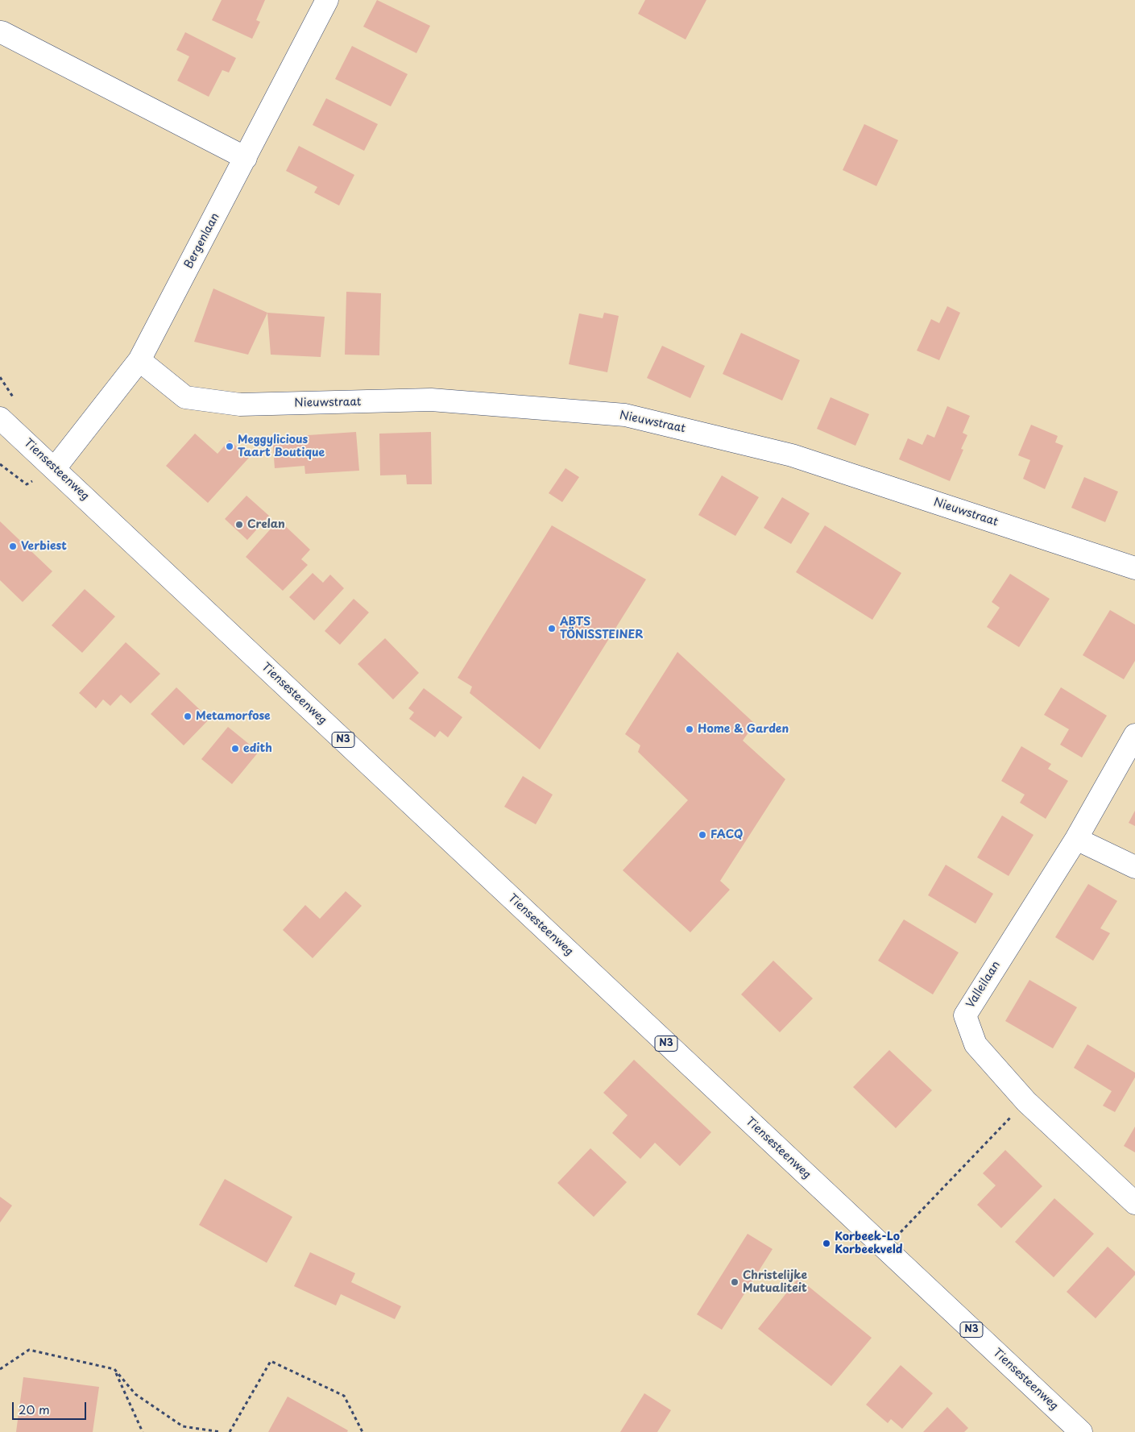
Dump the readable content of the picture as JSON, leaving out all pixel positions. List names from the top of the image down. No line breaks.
{"streets":{"street":["Bergenlaan","Nieuwstraat","Tiensesteenweg","N3","Valleilaan"]},"crossings":[["Bergenlaan","Nieuwstraat"],["Bergenlaan","Tiensesteenweg"]],"places":["Meggylicious Taart Boutique","Crelan","Verbiest","ABTS TÖNISSTEINER","Metamorfose","Home & Garden","edith","FACQ","Korbeek-Lo Korbeekveld","Christelijke Mutualiteit"],"scale_bar":"20 m"}
